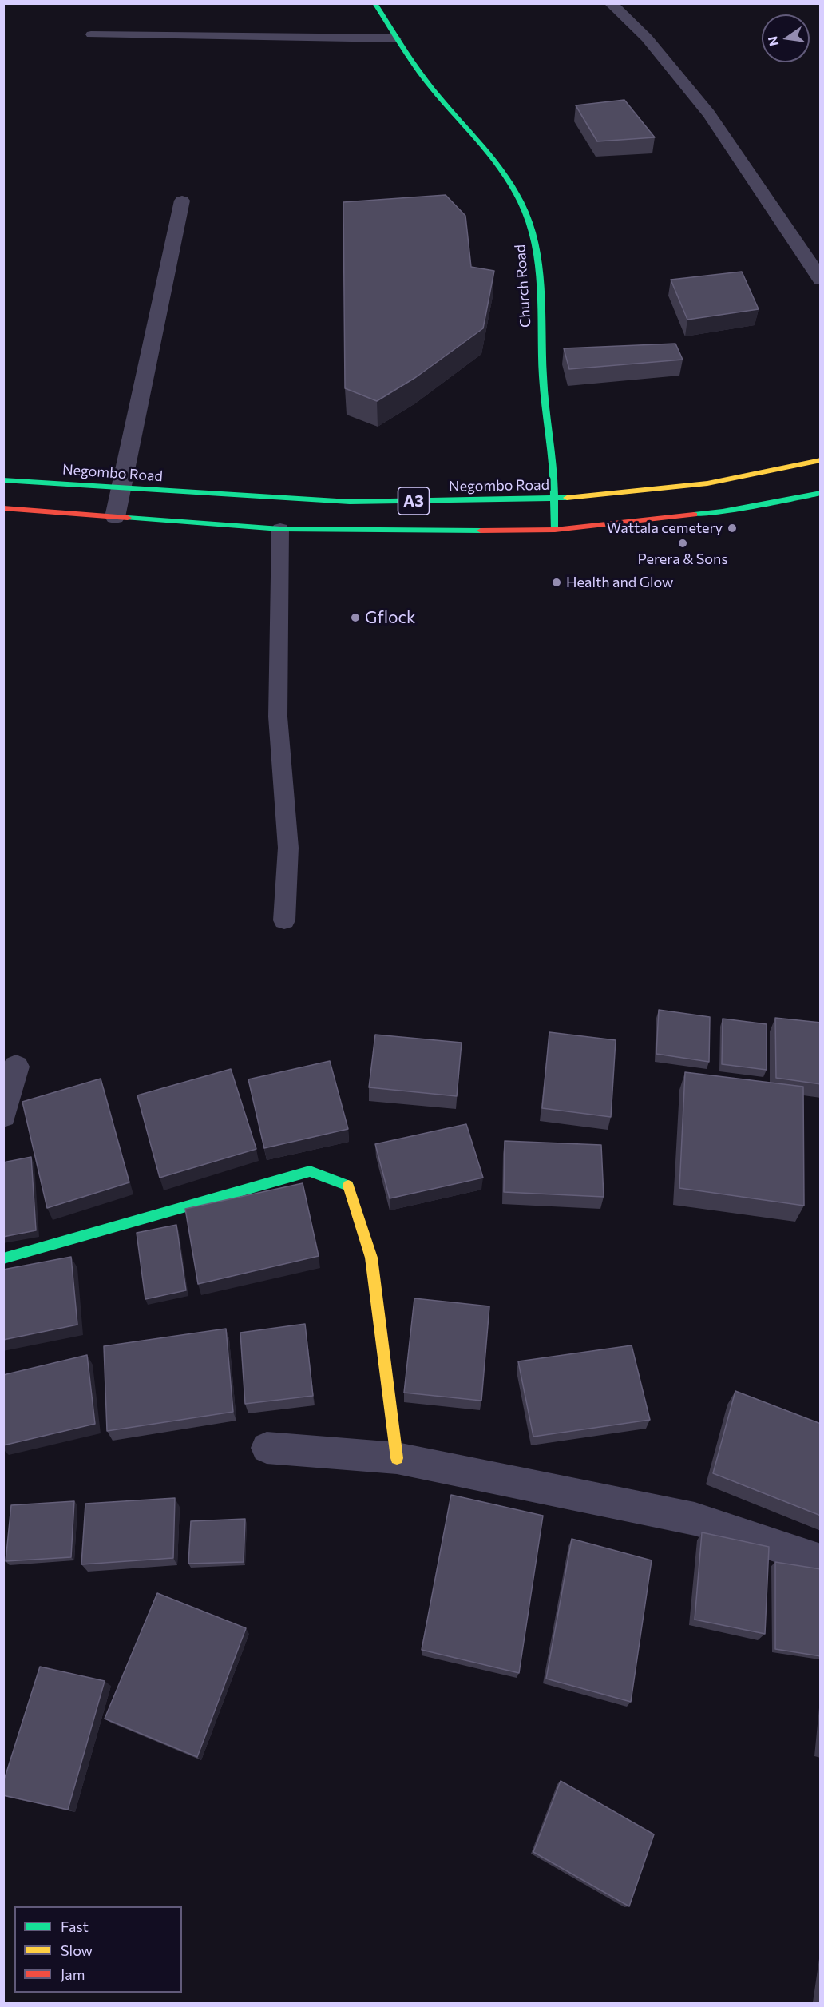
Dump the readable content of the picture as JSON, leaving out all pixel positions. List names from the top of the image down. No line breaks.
{"streets":{"main road":["Church Road","Negombo Road","A3"]},"crossings":[["Church Road","Negombo Road"],["Church Road","A3"]],"places":["Wattala cemetery","Perera & Sons","Health and Glow","Gflock"],"legend":["Fast","Slow","Jam"],"north":"left"}
